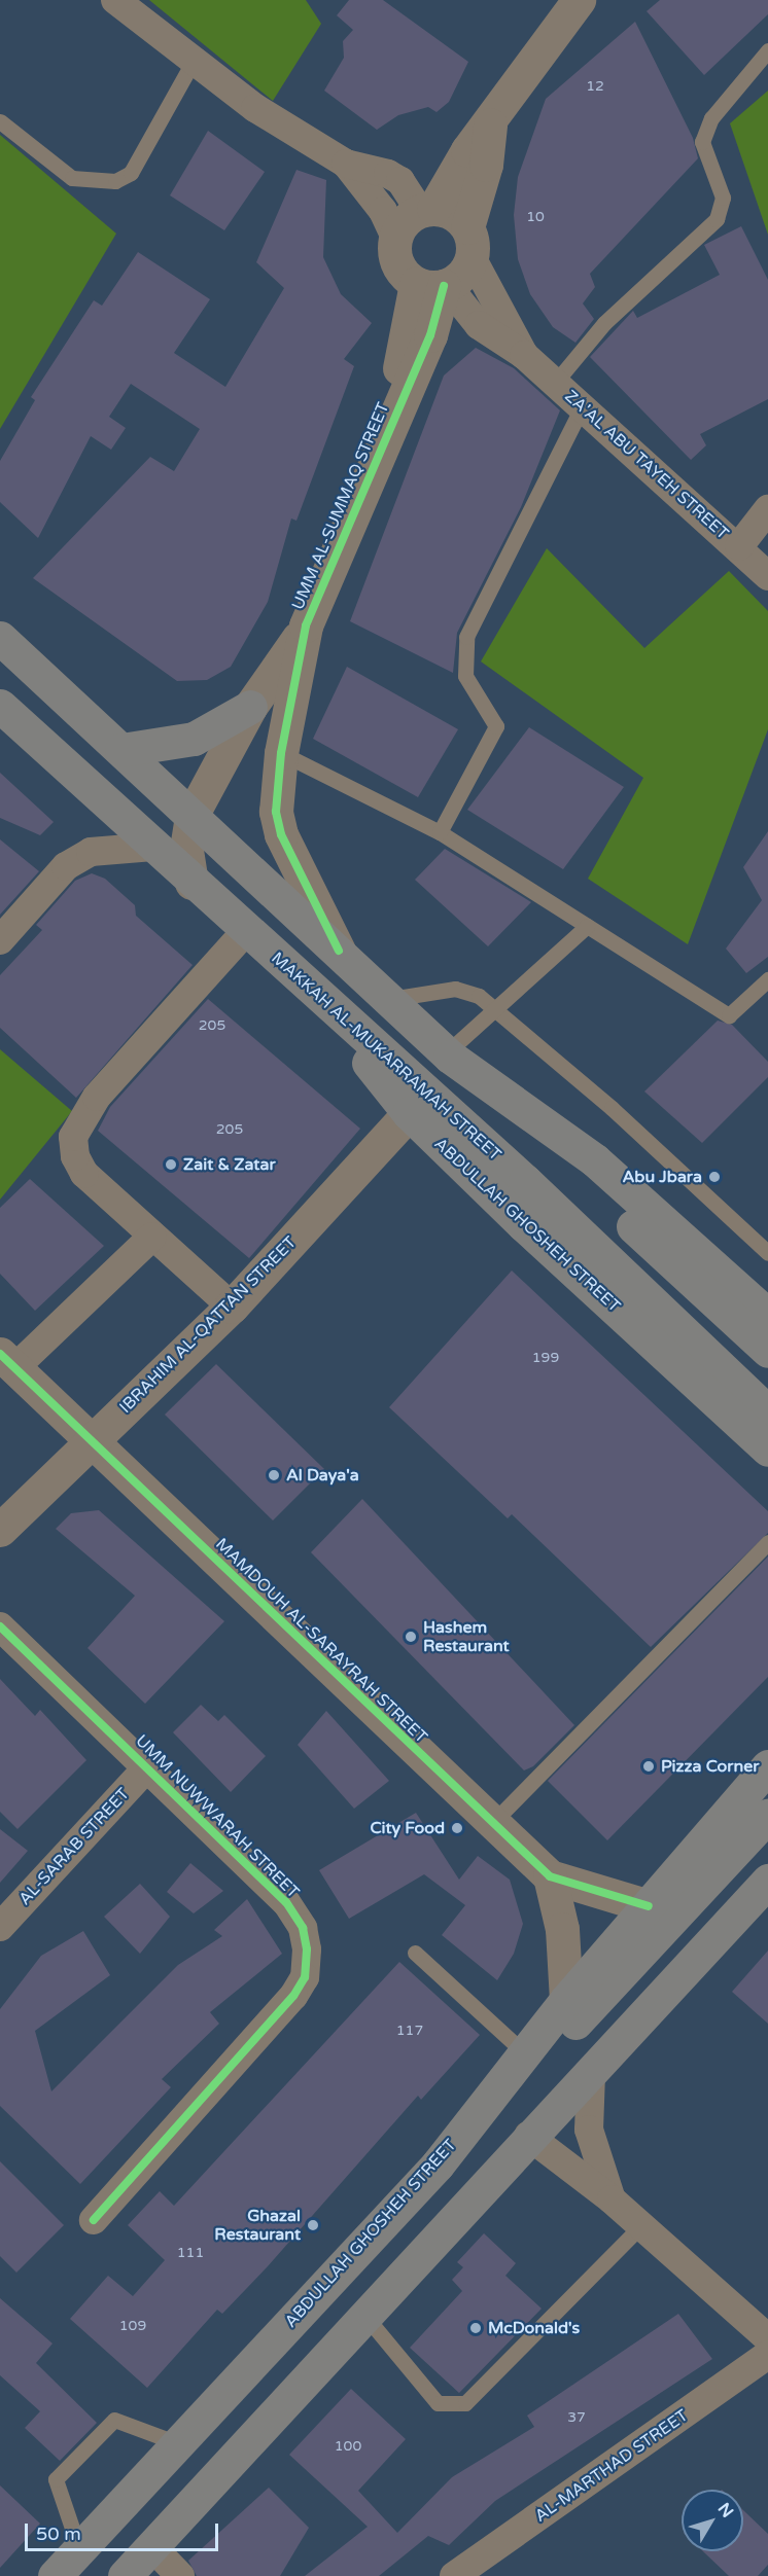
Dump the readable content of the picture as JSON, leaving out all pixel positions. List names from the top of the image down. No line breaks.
{"streets":{"main road":["MAKKAH AL-MUKARRAMAH STREET","ABDULLAH GHOSHEH STREET"],"street":["ZA'AL ABU TAYEH STREET","UMM AL-SUMMAQ STREET","IBRAHIM AL-QATTAN STREET","MAMDOUH AL-SARAYRAH STREET","UMM NUWWARAH STREET","AL-SARAB STREET","AL-MARTHAD STREET"]},"crossings":[["ZA'AL ABU TAYEH STREET","UMM AL-SUMMAQ STREET"],["UMM AL-SUMMAQ STREET","MAKKAH AL-MUKARRAMAH STREET"],["MAKKAH AL-MUKARRAMAH STREET","ABDULLAH GHOSHEH STREET"],["ABDULLAH GHOSHEH STREET","IBRAHIM AL-QATTAN STREET"],["ABDULLAH GHOSHEH STREET","MAMDOUH AL-SARAYRAH STREET"],["IBRAHIM AL-QATTAN STREET","MAMDOUH AL-SARAYRAH STREET"],["UMM NUWWARAH STREET","AL-SARAB STREET"]],"places":["Zait & Zatar","Abu Jbara","Al Daya'a","Hashem Restaurant","Pizza Corner","City Food","Ghazal Restaurant","McDonald's"],"house_numbers":["12","10","205","205","199","117","111","109","37","100"],"scale_bar":"50 m","north":"top right"}
